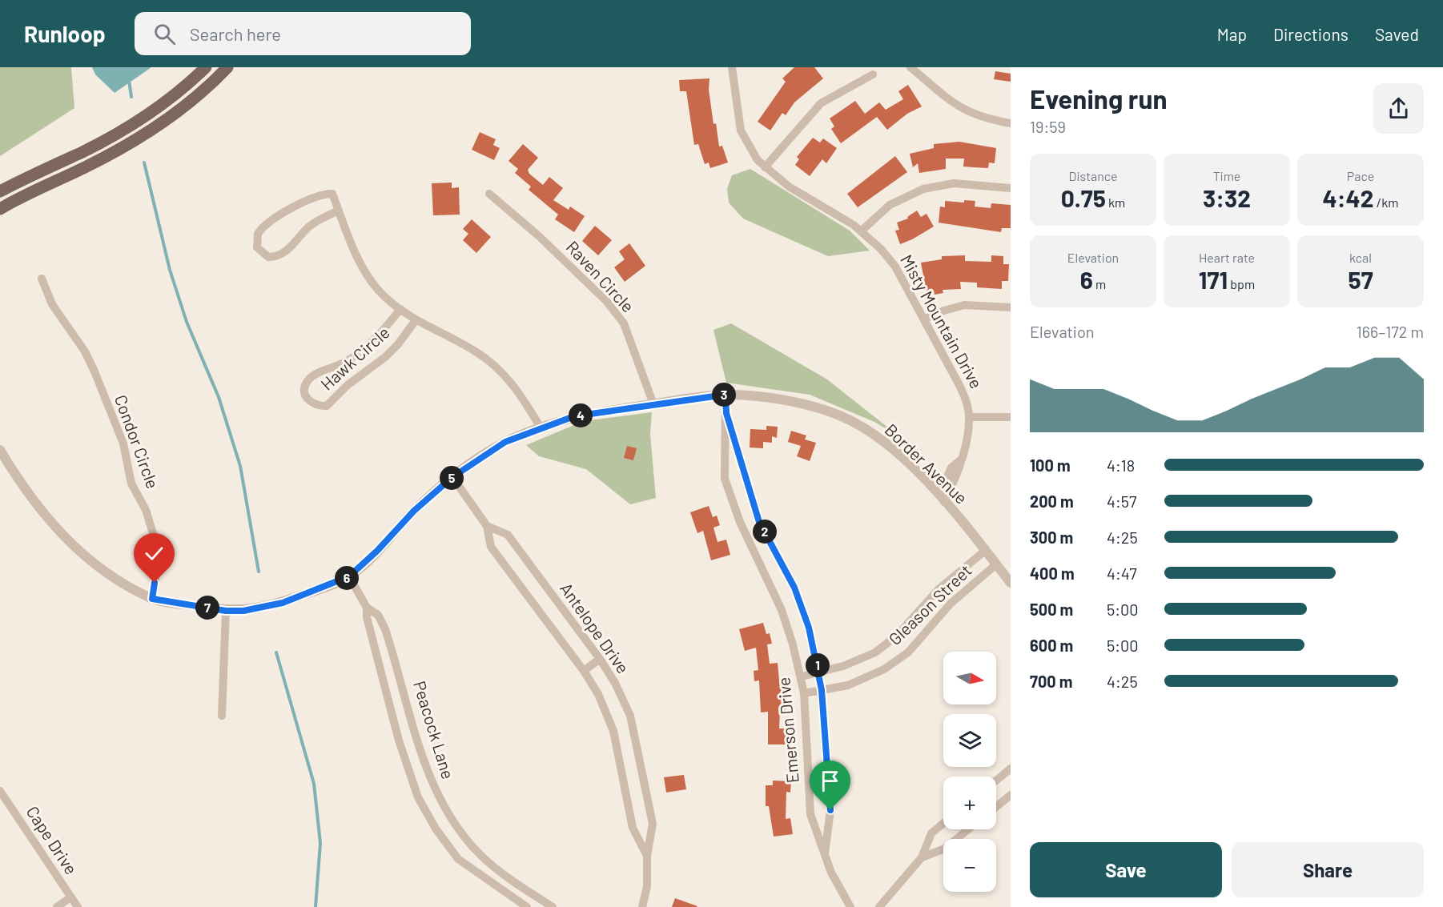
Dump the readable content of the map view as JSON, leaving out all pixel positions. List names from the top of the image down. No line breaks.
{"streets":{"street":["Raven Circle","Misty Mountain Drive","Hawk Circle","Condor Circle","Border Avenue","Gleason Street","Antelope Drive","Peacock Lane","Emerson Drive","Cape Drive"]},"crossings":[["Raven Circle","Border Avenue"],["Misty Mountain Drive","Border Avenue"],["Condor Circle","Border Avenue"],["Border Avenue","Gleason Street"],["Border Avenue","Antelope Drive"],["Border Avenue","Peacock Lane"],["Border Avenue","Emerson Drive"],["Gleason Street","Emerson Drive"]],"north":"right","page":{"header":"Runloop","search":"Search here","nav":["Map","Directions","Saved"],"heading":["Evening run","19:59"],"stats":[["Distance","0.75 km"],["Time","3:32"],["Pace","4:42 /km"],["Elevation","6 m"],["Heart rate","171 bpm"],["kcal","57"]],"chart":["Elevation","166–172 m"],"pins":["3","4","5","2","6","7","1"],"list":[{"name":"100 m","note":"4:18"},{"name":"200 m","note":"4:57"},{"name":"300 m","note":"4:25"},{"name":"400 m","note":"4:47"},{"name":"500 m","note":"5:00"},{"name":"600 m","note":"5:00"},{"name":"700 m","note":"4:25"}],"map_buttons":["+","−"],"buttons":["Save","Share"]}}
